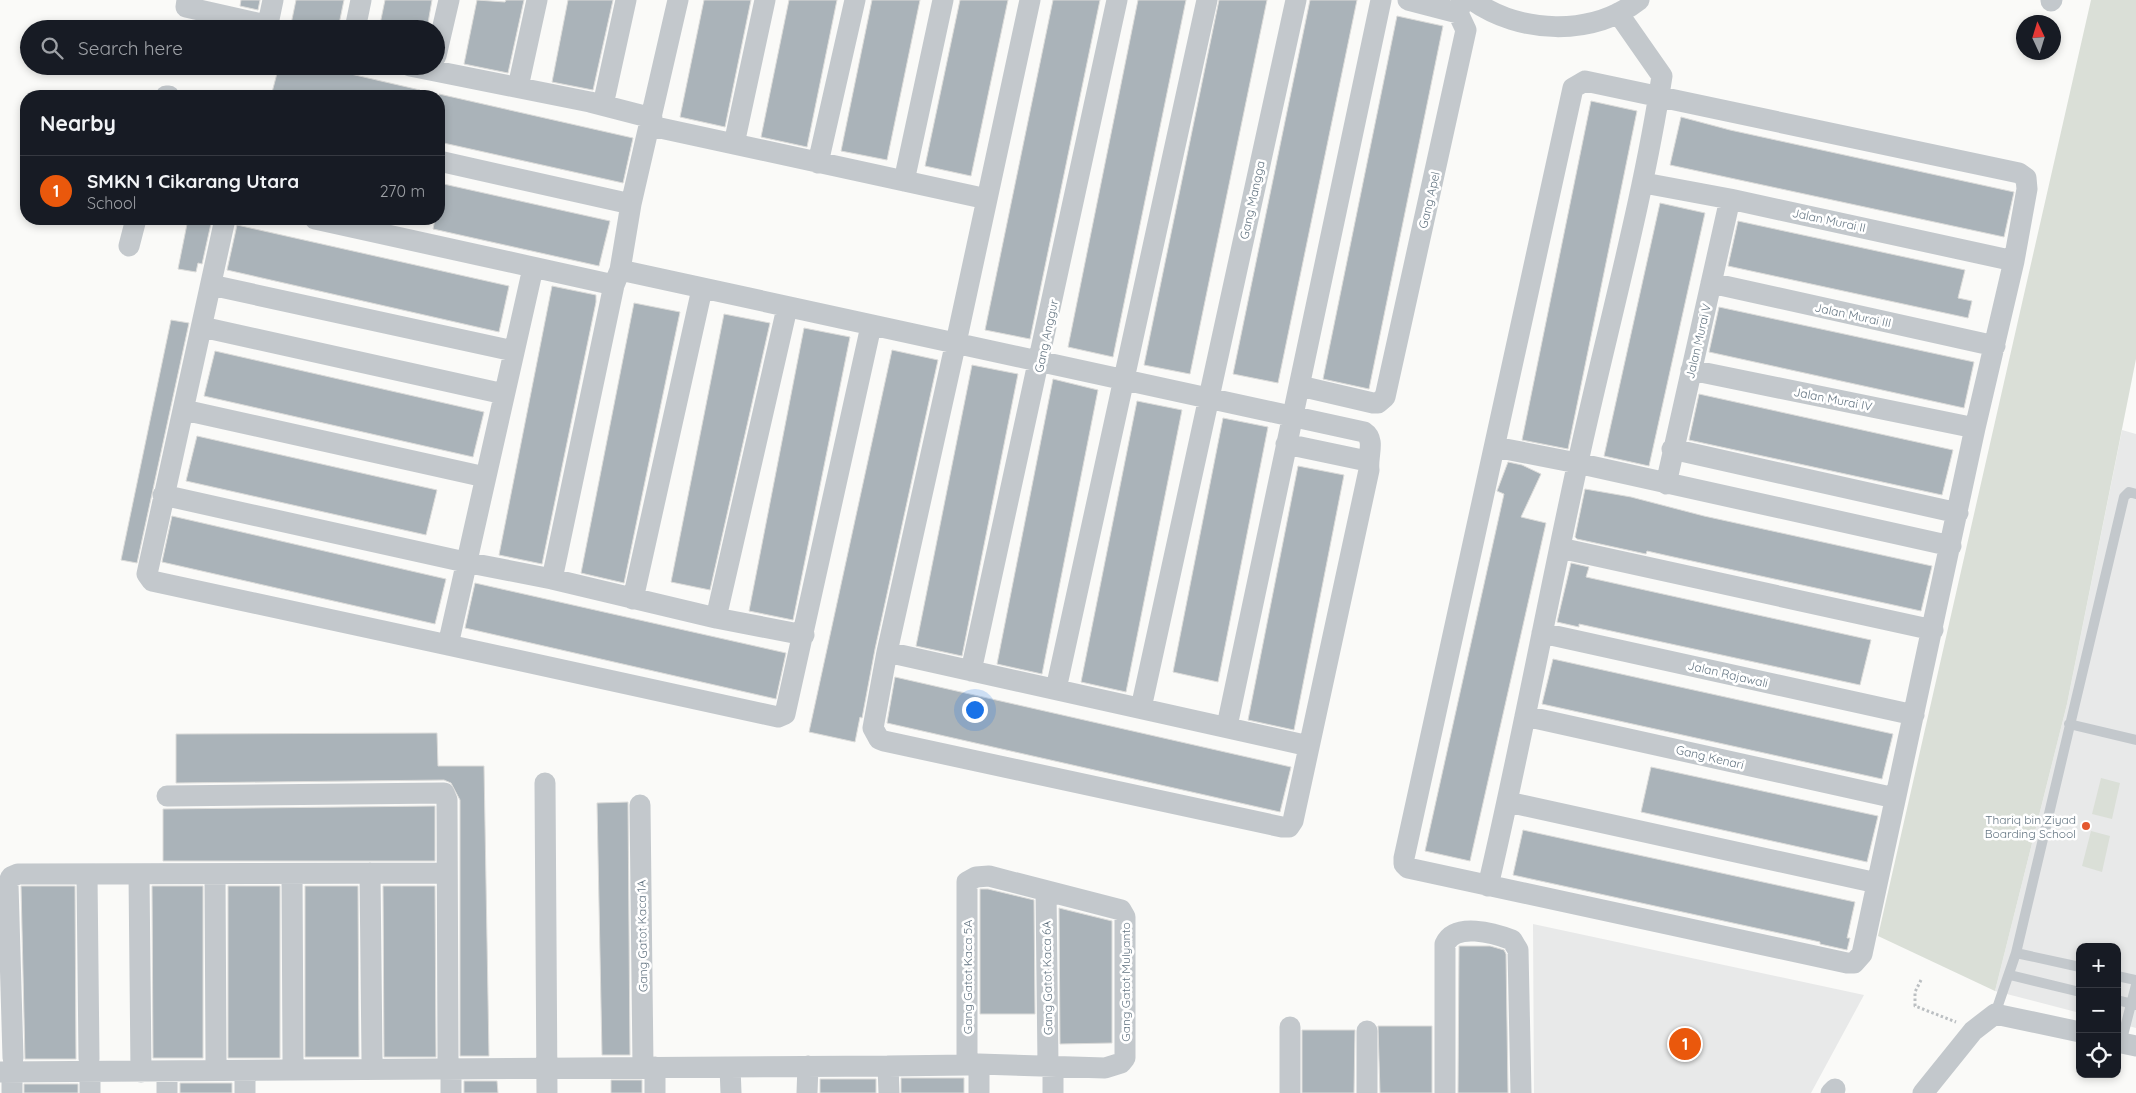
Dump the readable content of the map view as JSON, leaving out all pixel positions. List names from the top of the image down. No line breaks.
{"streets":{"street":["Gang Mangga","Gang Apel","Jalan Murai II","Jalan Murai III","Gang Anggur","Jalan Murai V","Jalan Murai IV","Jalan Rajawali","Gang Kenari","Gang Gatot Kaca 1A","Gang Gatot Kaca 5A","Gang Gatot Kaca 6A","Gang Gatot Mulyanto"]},"crossings":[["Jalan Murai II","Jalan Murai V"],["Jalan Murai III","Jalan Murai V"],["Jalan Murai V","Jalan Murai IV"],["Gang Gatot Kaca 5A","Gang Gatot Kaca 6A"],["Gang Gatot Kaca 5A","Gang Gatot Mulyanto"],["Gang Gatot Kaca 6A","Gang Gatot Mulyanto"]],"places":["Thariq bin Ziyad Boarding School"],"north":"top","page":{"search":"Search here","heading":"Nearby","list":[{"mark":"1","name":"SMKN 1 Cikarang Utara","note":"School","value":"270 m"}],"map_buttons":["+","−"],"pins":"1"}}
